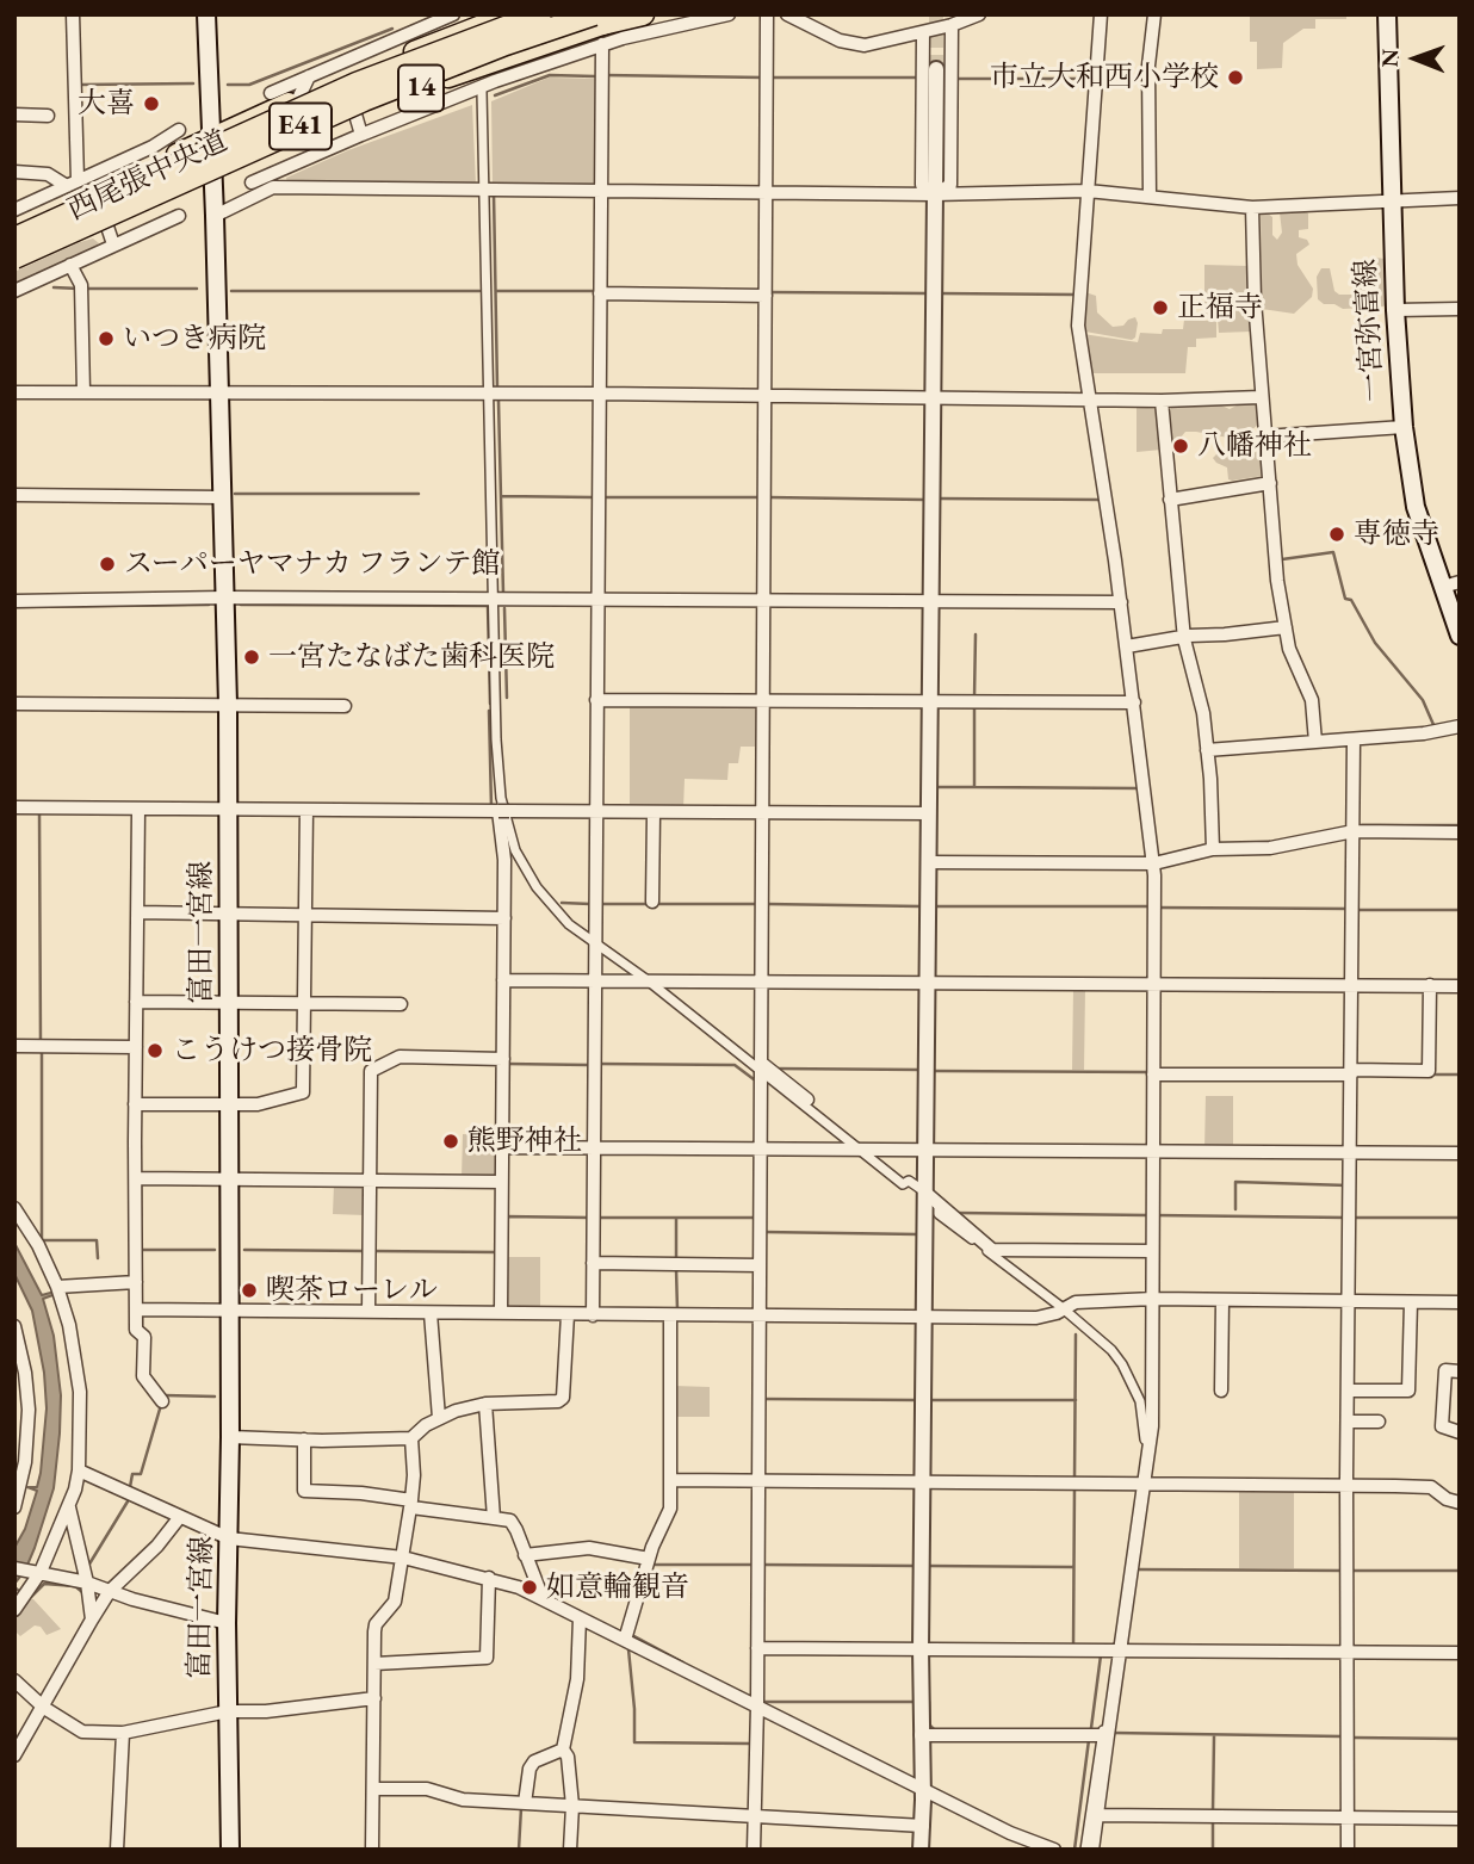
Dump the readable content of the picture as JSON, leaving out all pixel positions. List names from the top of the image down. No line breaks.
{"streets":{"highway":["E41"],"main road":["14","西尾張中央道","一宮弥富線","富田一宮線"]},"crossings":[["E41","西尾張中央道"],["西尾張中央道","富田一宮線"]],"places":["市立大和西小学校","大喜","正福寺","いつき病院","八幡神社","専徳寺","スーパーヤマナカ フランテ館","一宮たなばた歯科医院","こうけつ接骨院","熊野神社","喫茶ローレル","如意輪観音"],"north":"left"}
